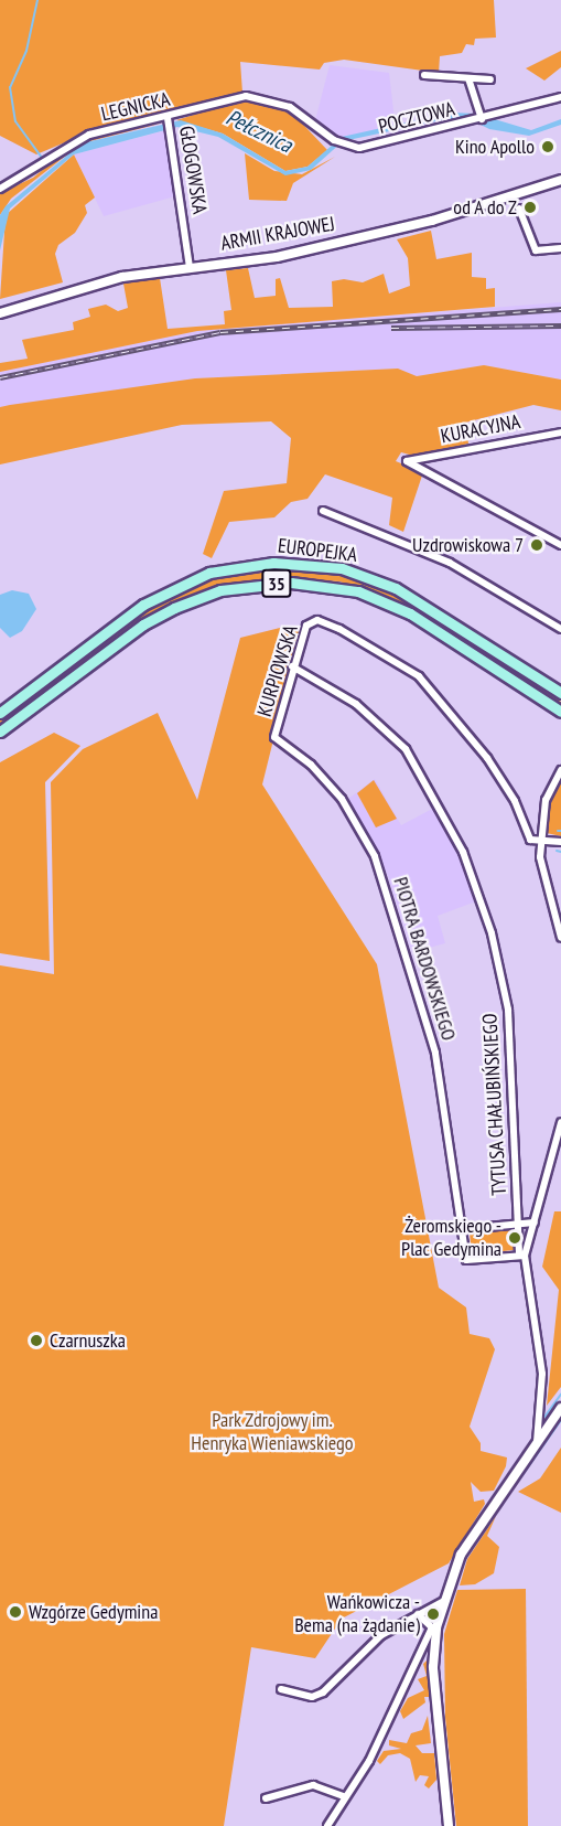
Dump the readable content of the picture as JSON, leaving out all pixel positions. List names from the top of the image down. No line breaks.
{"streets":{"main road":["ARMII KRAJOWEJ","EUROPEJKA","35"],"street":["LEGNICKA","POCZTOWA","GŁOGOWSKA","KURACYJNA","KURPIOWSKA","PIOTRA BARDOWSKIEGO","TYTUSA CHAŁUBIŃSKIEGO"]},"crossings":[["LEGNICKA","POCZTOWA"],["LEGNICKA","GŁOGOWSKA"],["GŁOGOWSKA","ARMII KRAJOWEJ"],["KURPIOWSKA","PIOTRA BARDOWSKIEGO"],["KURPIOWSKA","TYTUSA CHAŁUBIŃSKIEGO"],["PIOTRA BARDOWSKIEGO","TYTUSA CHAŁUBIŃSKIEGO"]],"water":["Pełcznica"],"parks":["Park Zdrojowy im. Henryka Wieniawskiego"],"places":["Kino Apollo","od A do Z","Uzdrowiskowa 7","Żeromskiego - Plac Gedymina","Czarnuszka","Wzgórze Gedymina","Wańkowicza - Bema (na żądanie)"]}
